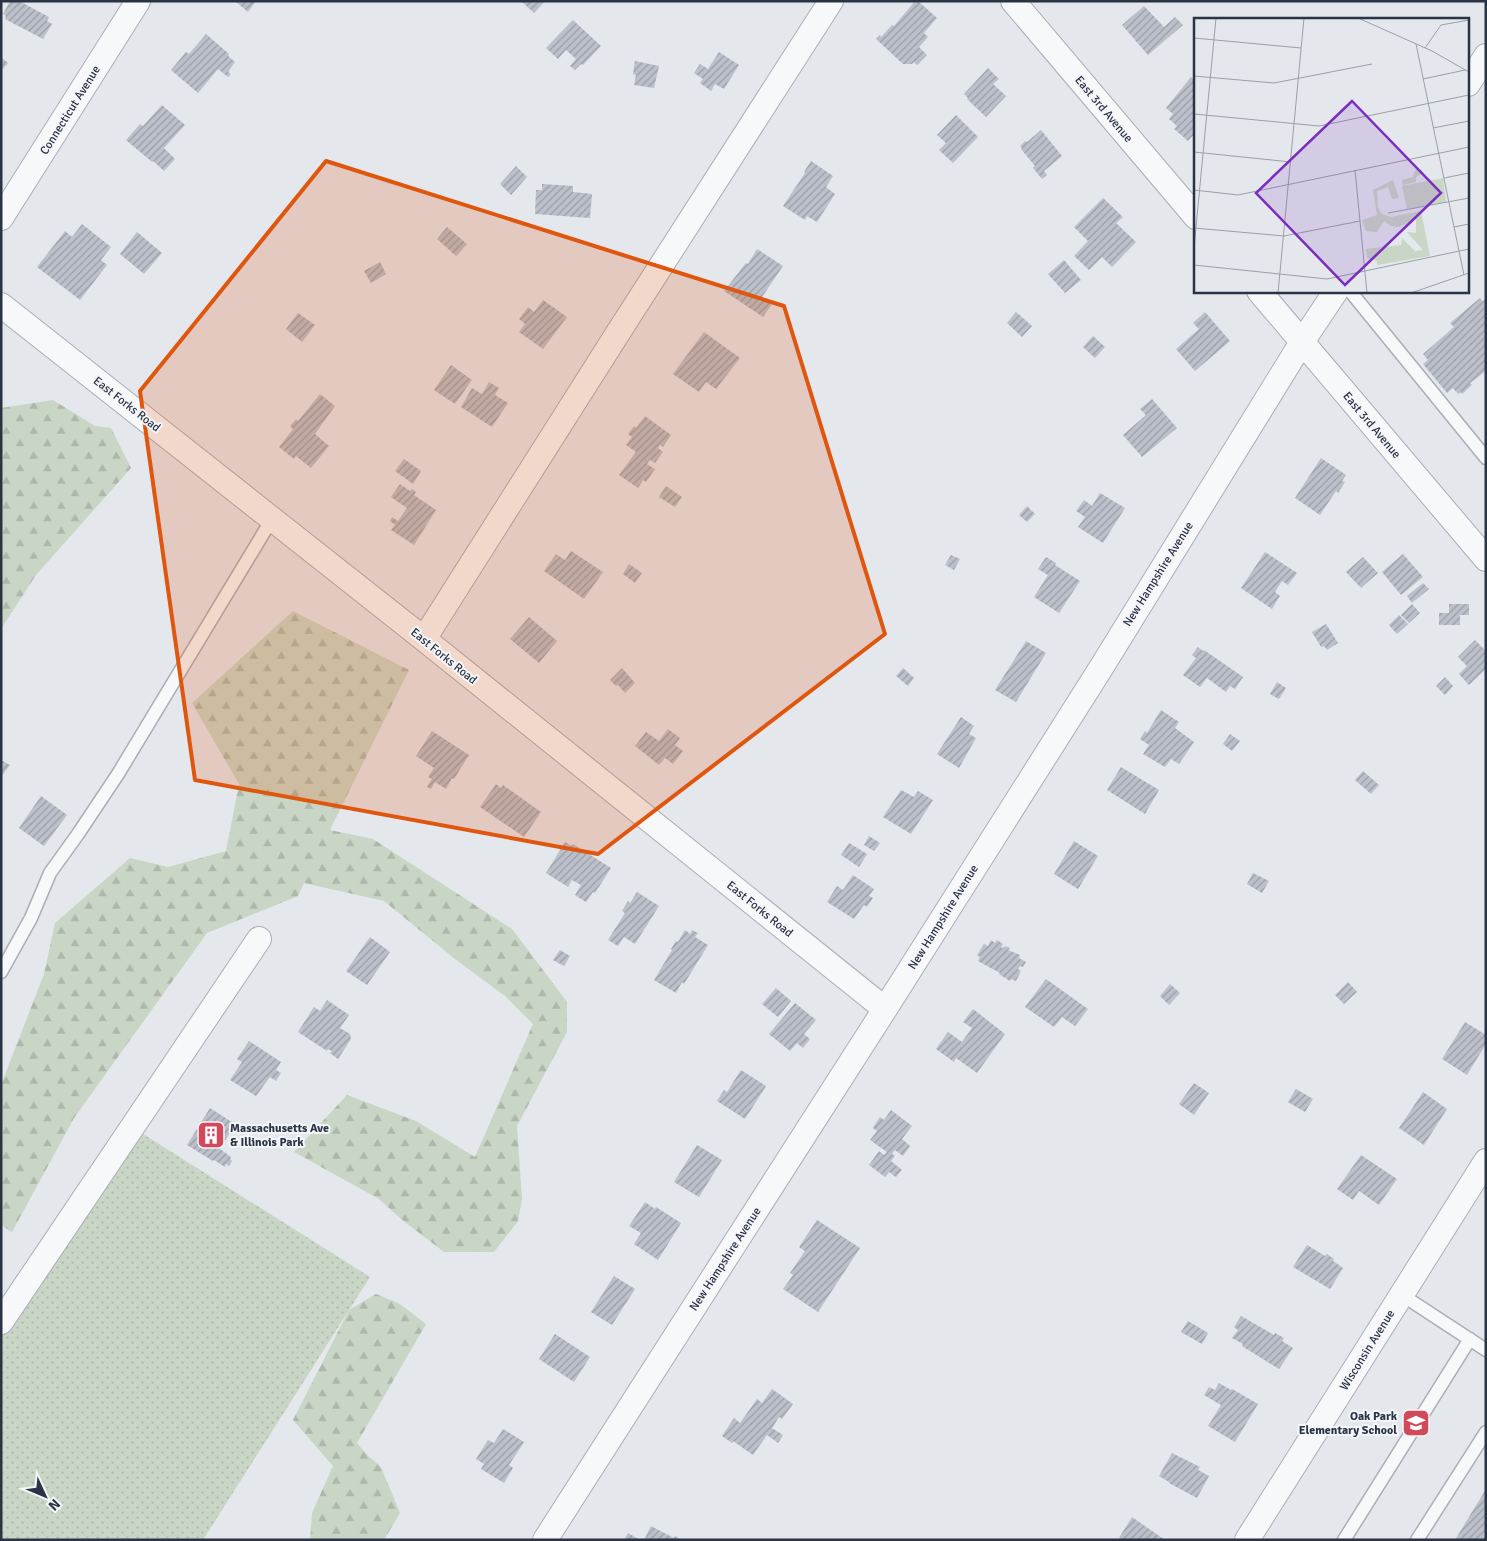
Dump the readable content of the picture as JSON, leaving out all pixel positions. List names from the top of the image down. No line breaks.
{"streets":{"street":["East 3rd Avenue","Connecticut Avenue","East Forks Road","New Hampshire Avenue","Wisconsin Avenue"]},"crossings":[["East 3rd Avenue","New Hampshire Avenue"],["East Forks Road","New Hampshire Avenue"]],"places":{"building":["Massachusetts Ave & Illinois Park"],"school or university":["Oak Park Elementary School"]},"north":"bottom right"}
